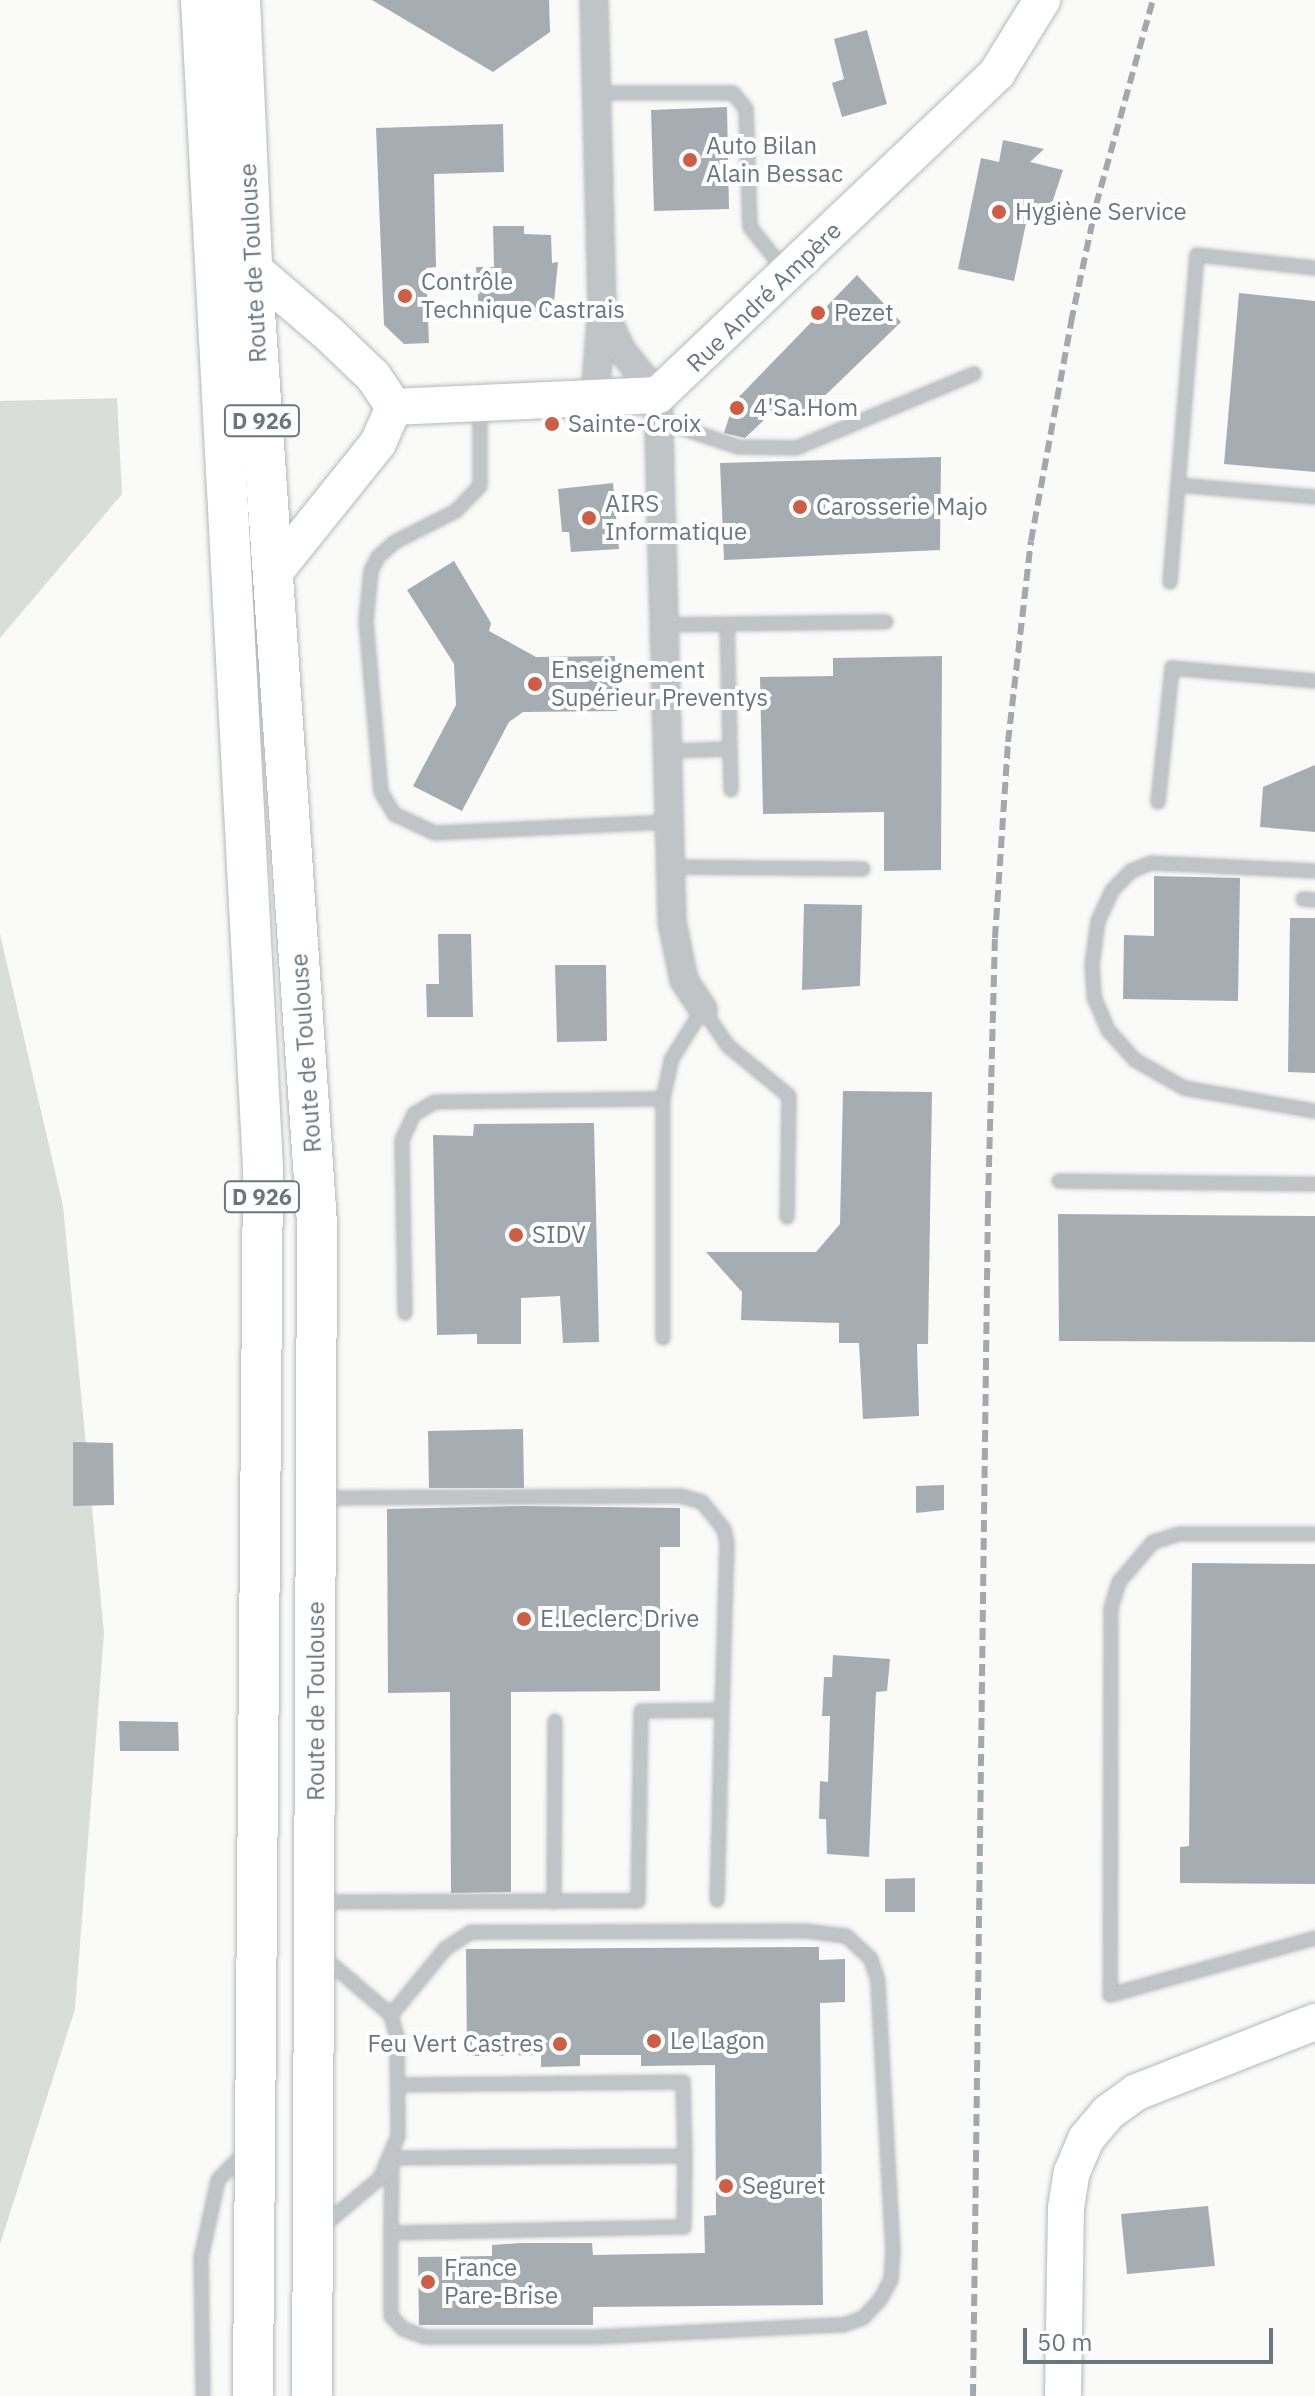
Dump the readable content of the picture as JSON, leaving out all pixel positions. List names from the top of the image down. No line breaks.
{"streets":{"main road":["Route de Toulouse","Rue André Ampère","D 926"]},"places":["Auto Bilan Alain Bessac","Hygiène Service","Contrôle Technique Castrais","Pezet","4'Sa.Hom","Sainte-Croix","Carosserie Majo","AIRS Informatique","Enseignement Supérieur Preventys","SIDV","E.Leclerc Drive","Le Lagon","Feu Vert Castres","Seguret","France Pare-Brise"],"scale_bar":"50 m"}
